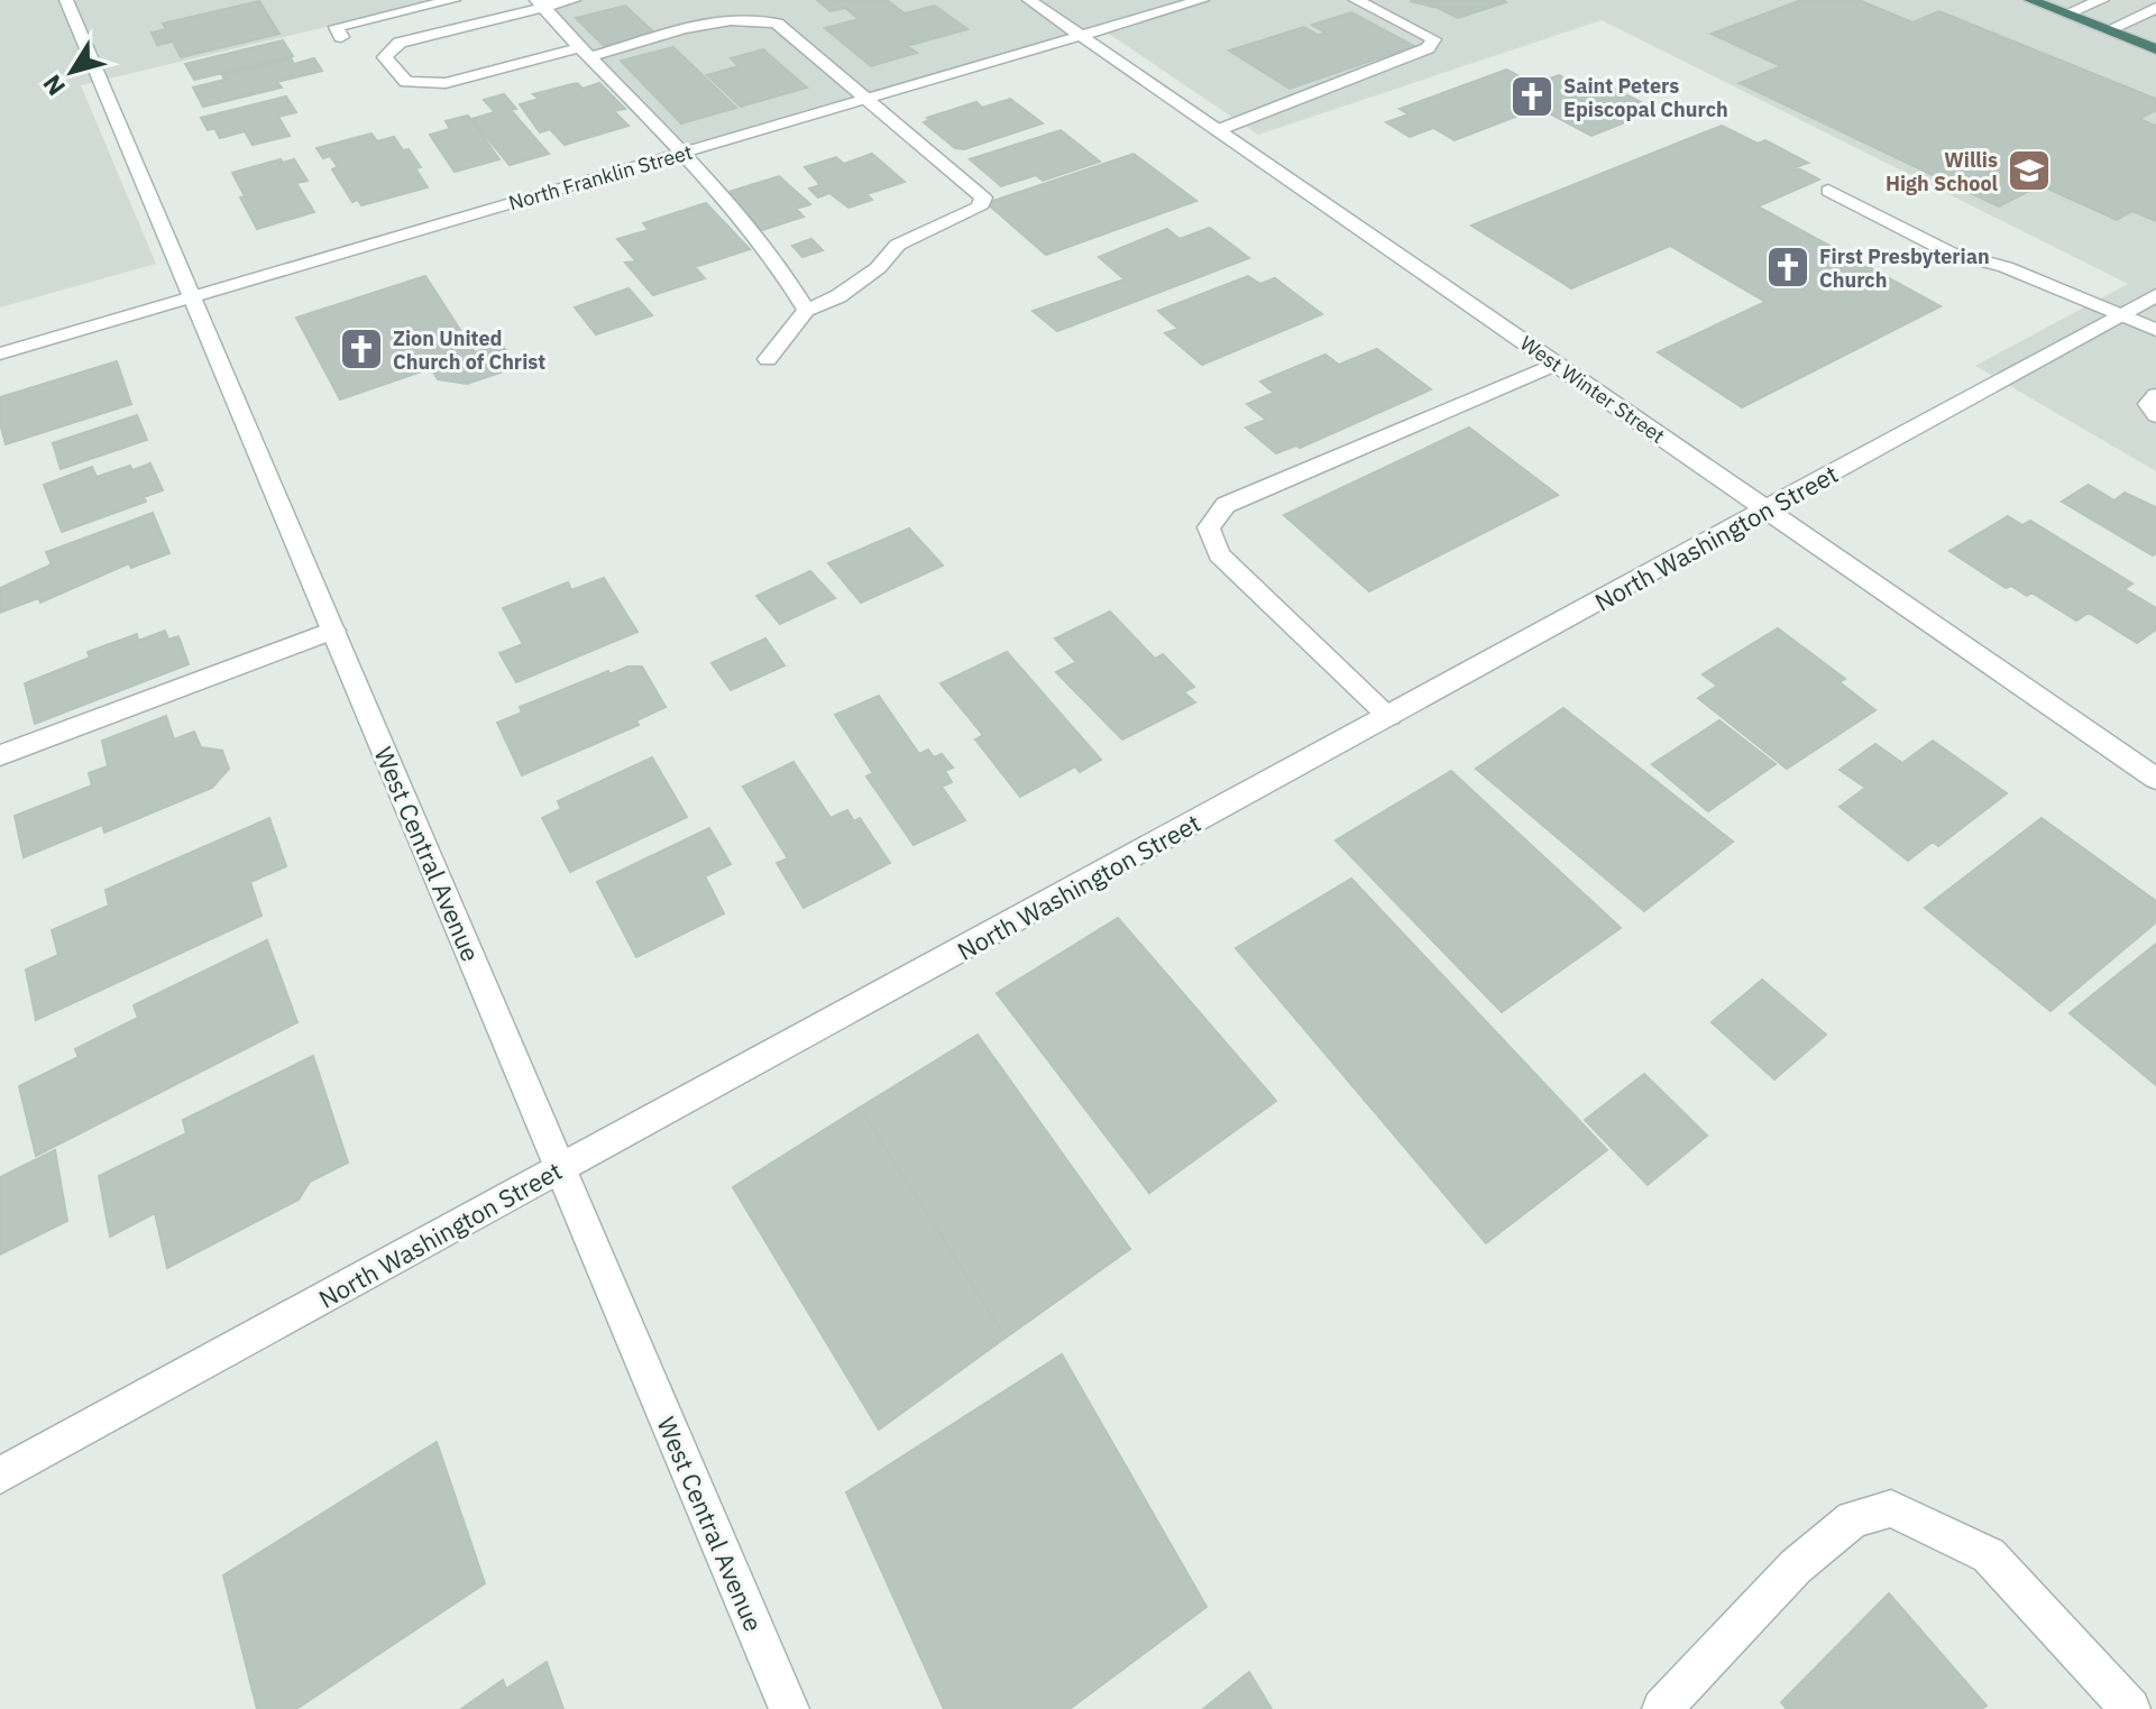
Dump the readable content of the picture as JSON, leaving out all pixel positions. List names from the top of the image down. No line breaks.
{"streets":{"street":["North Franklin Street","West Winter Street","North Washington Street","West Central Avenue"]},"crossings":[["North Franklin Street","West Winter Street"],["North Franklin Street","West Central Avenue"],["West Winter Street","North Washington Street"],["North Washington Street","West Central Avenue"]],"places":{"church":["Saint Peters Episcopal Church","First Presbyterian Church","Zion United Church of Christ"],"school or university":["Willis High School"]},"north":"bottom left"}
